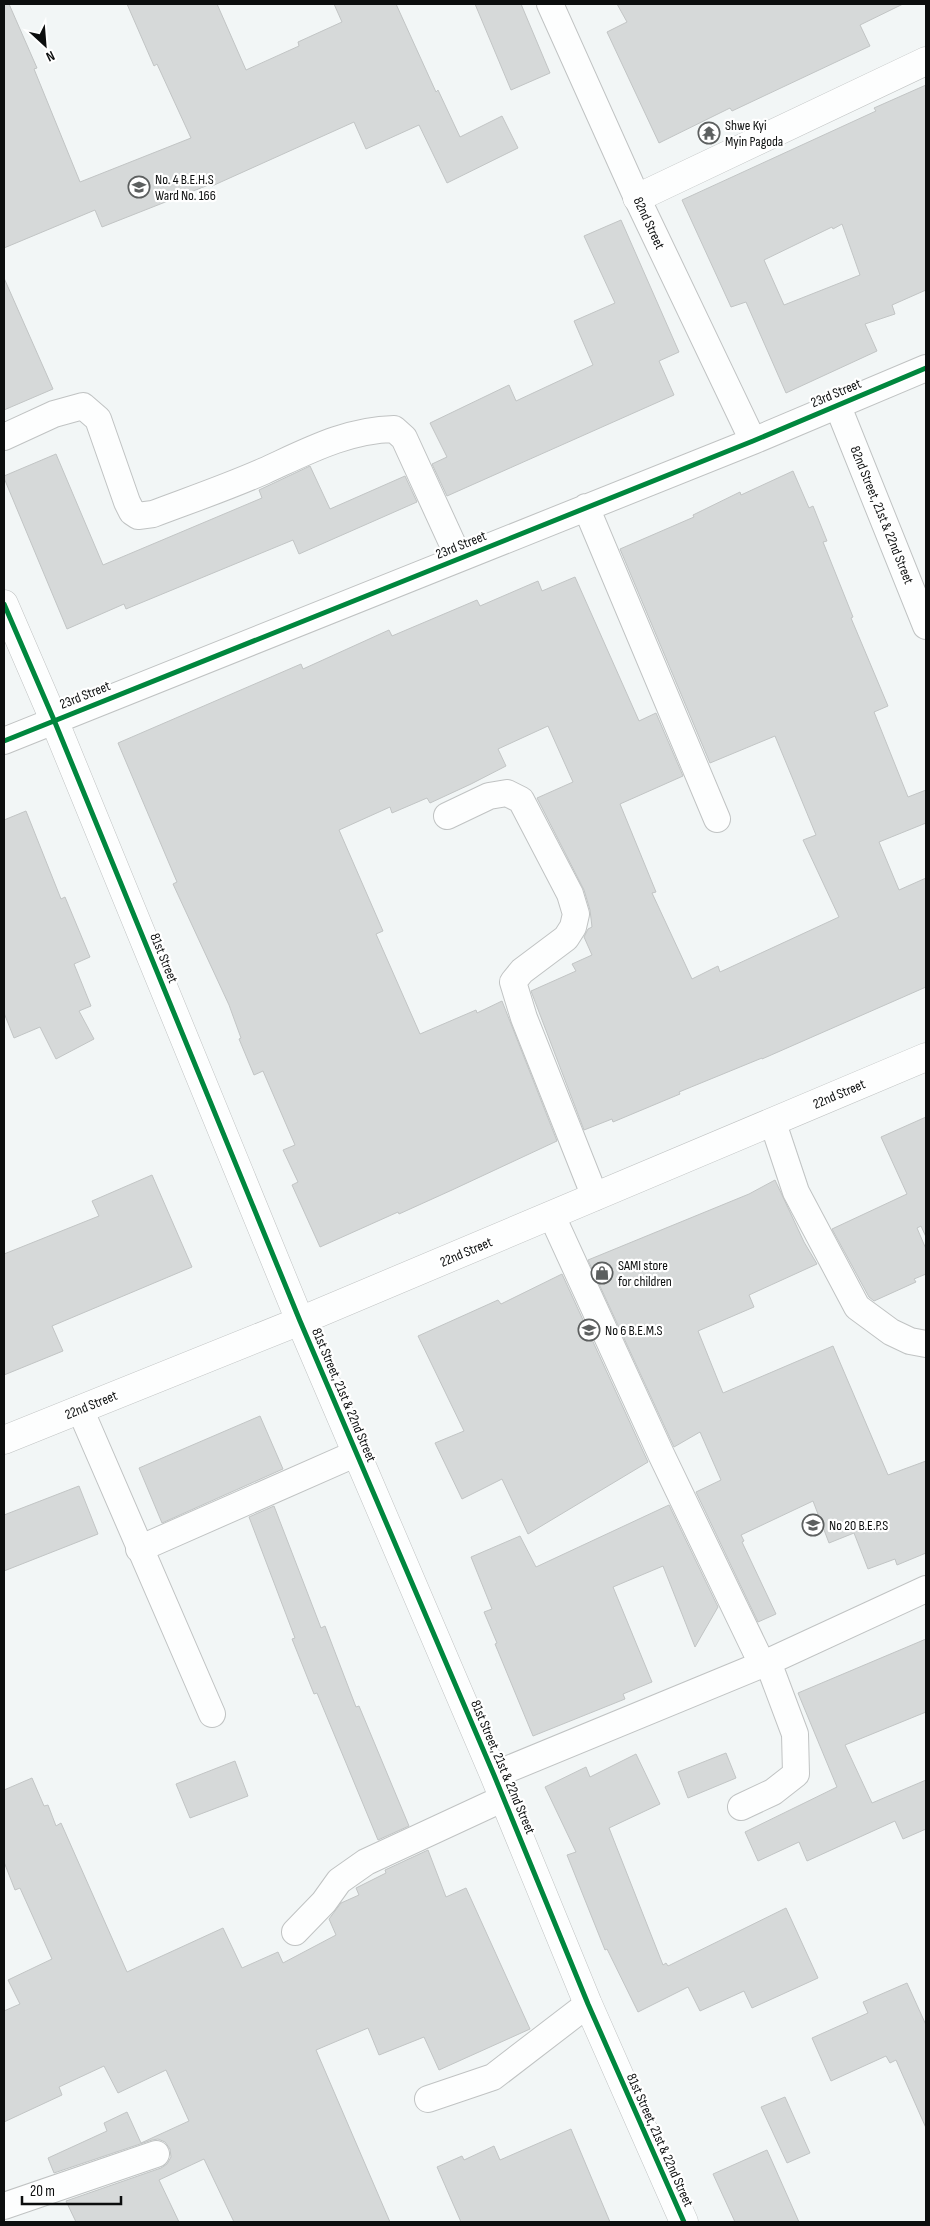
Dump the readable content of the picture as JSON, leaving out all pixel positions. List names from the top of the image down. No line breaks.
{"streets":{"street":["82nd Street","23rd Street","82nd Street, 21st & 22nd Street","81st Street","22nd Street","81st Street, 21st & 22nd Street"]},"crossings":[["82nd Street","23rd Street"],["23rd Street","82nd Street, 21st & 22nd Street"],["23rd Street","81st Street"],["81st Street","22nd Street"],["81st Street","81st Street, 21st & 22nd Street"],["22nd Street","81st Street, 21st & 22nd Street"]],"places":{"temple":["Shwe Kyi Myin Pagoda"],"school or university":["No. 4 B.E.H.S Ward No. 166","No 6 B.E.M.S","No 20 B.E.P.S"],"shop":["SAMI store for children"]},"scale_bar":"20 m","north":"bottom right"}
